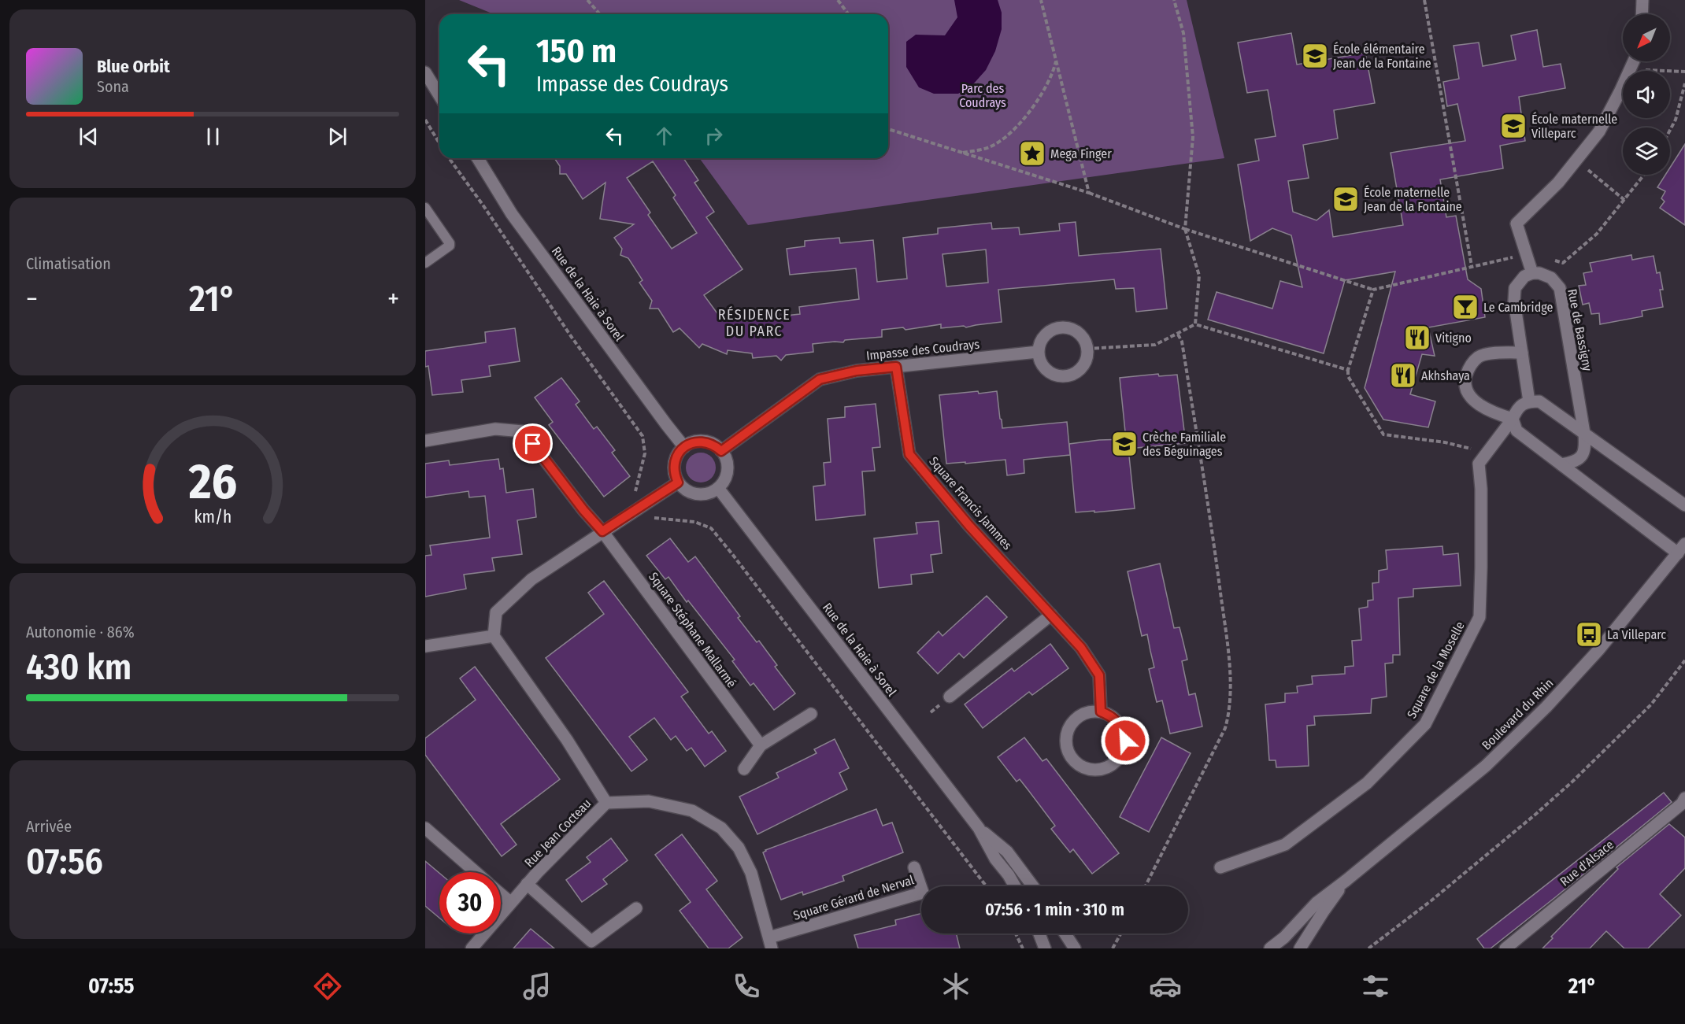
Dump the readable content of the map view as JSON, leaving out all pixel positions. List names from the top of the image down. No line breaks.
{"streets":{"street":["Rue de la Haie à Sorel","Rue de Bassigny","Impasse des Coudrays","Square Francis Jammes","Square Stéphane Mallarmé","Square de la Moselle","Boulevard du Rhin","Rue Jean Cocteau","Rue d'Alsace","Square Gérard de Nerval"]},"crossings":[["Rue de la Haie à Sorel","Impasse des Coudrays"],["Impasse des Coudrays","Square Francis Jammes"]],"districts":["RÉSIDENCE DU PARC"],"parks":["Parc des Coudrays"],"places":{"school or university":["École élémentaire Jean de la Fontaine","École maternelle Villeparc","École maternelle Jean de la Fontaine","Crèche Familiale des Béguinages"],"place":["Mega Finger"],"bar":["Le Cambridge"],"restaurant":["Vitigno","Akhshaya"],"bus stop":["La Villeparc"]},"north":"bottom left","page":{"turn":["150 m","Impasse des Coudrays"],"song":["Blue Orbit","Sona"],"tile":["Climatisation",["Autonomie · 86%","430 km"],["Arrivée","07:56"]],"heat":["−","21°","+"],"limit":"30","trip":"07:56 · 1 min · 310 m","tabs":["07:55","21°"],"gauge":["26","km/h"]}}
